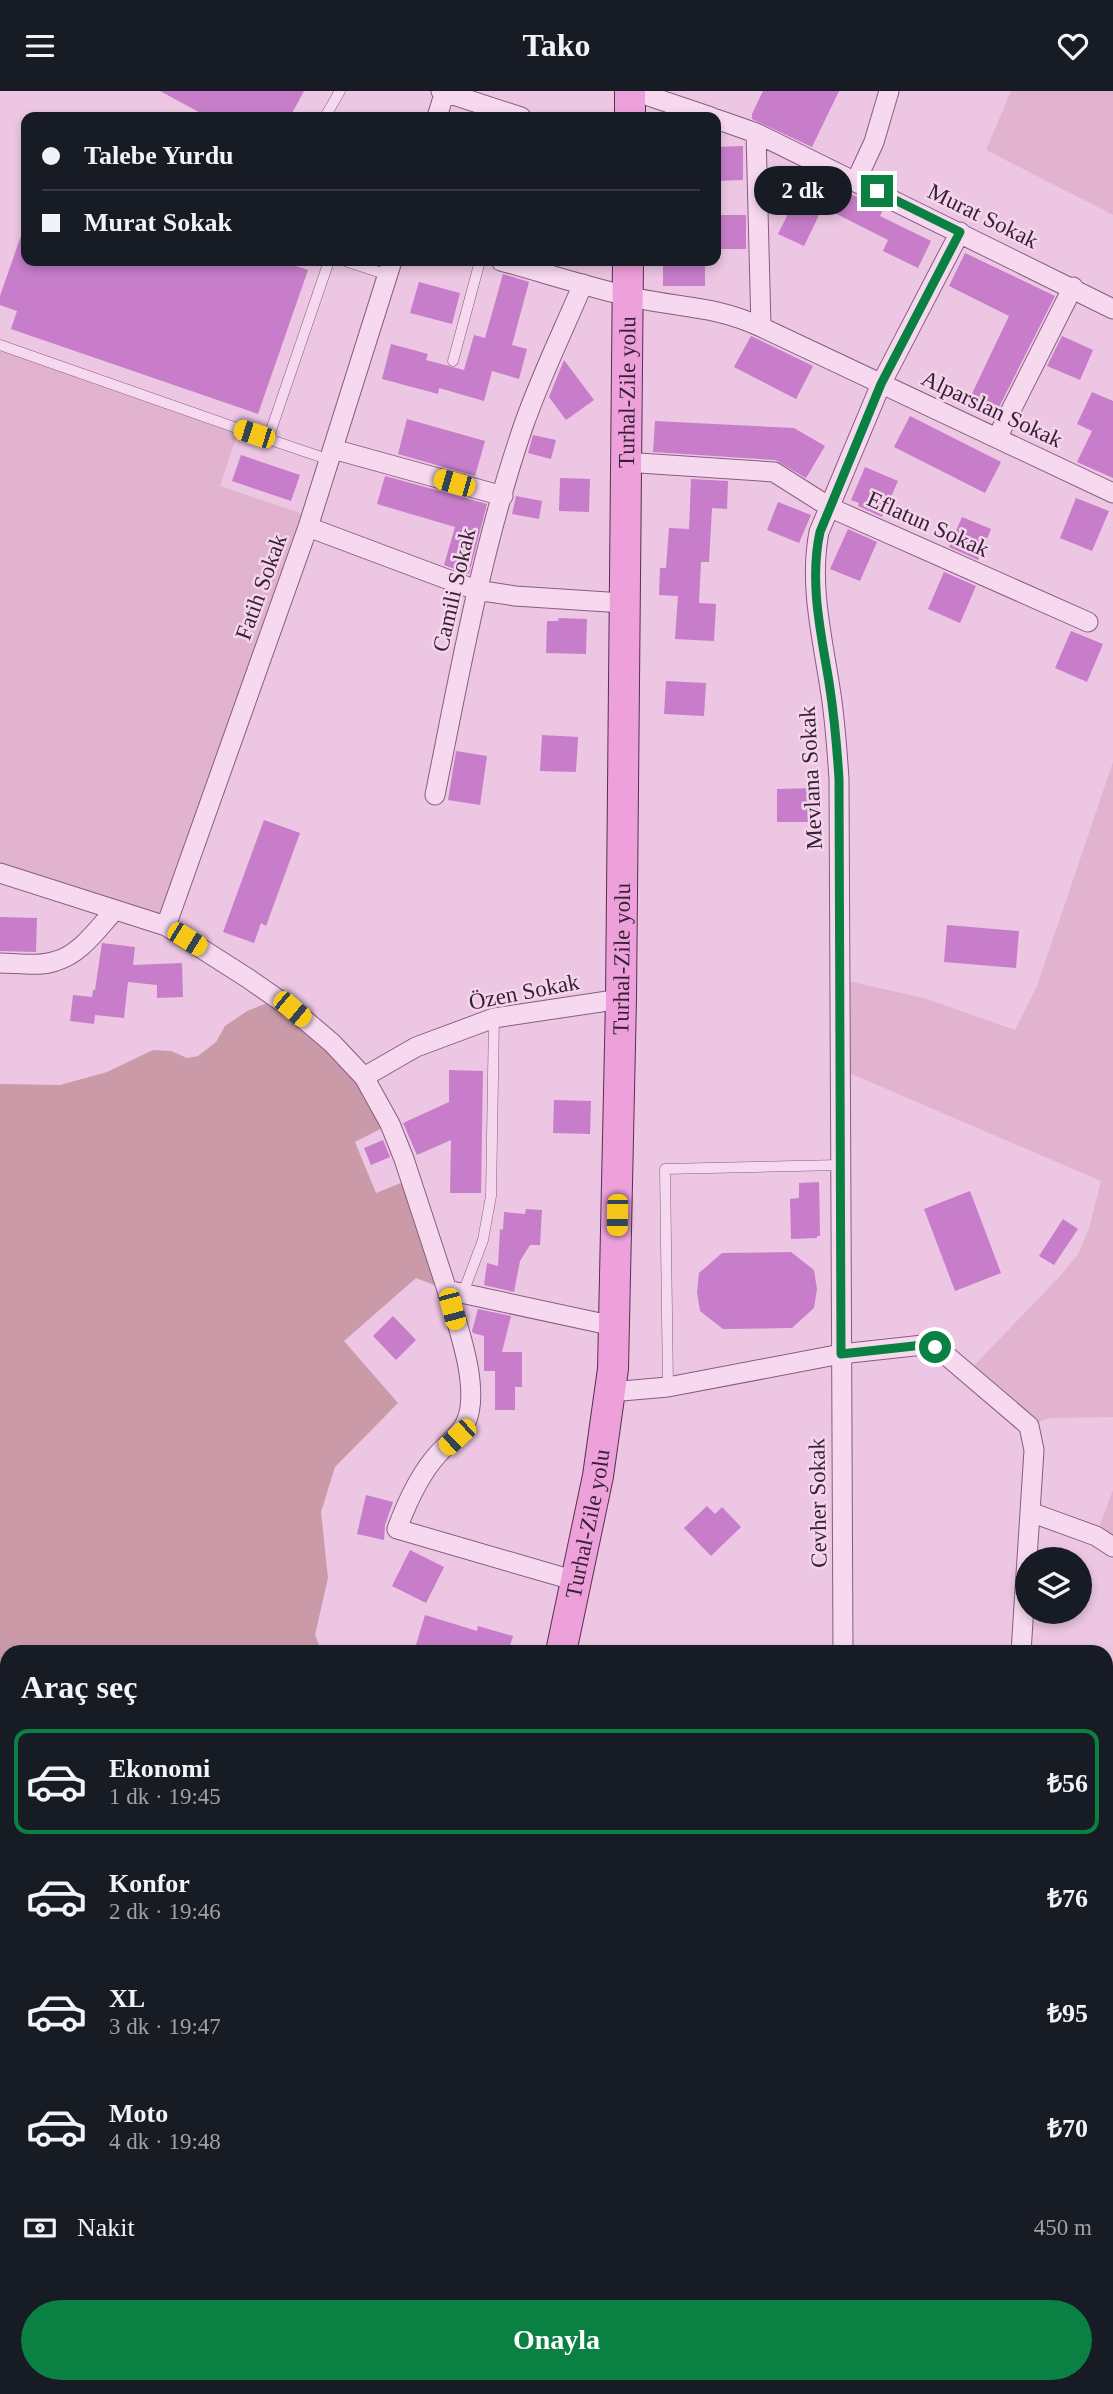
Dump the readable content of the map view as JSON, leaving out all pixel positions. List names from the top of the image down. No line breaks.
{"streets":{"main road":["Turhal-Zile yolu"],"street":["Murat Sokak","Alparslan Sokak","Eflatun Sokak","Fatih Sokak","Camili Sokak","Mevlana Sokak","Özen Sokak","Cevher Sokak"]},"crossings":[["Murat Sokak","Mevlana Sokak"],["Turhal-Zile yolu","Alparslan Sokak"],["Turhal-Zile yolu","Eflatun Sokak"],["Turhal-Zile yolu","Özen Sokak"],["Alparslan Sokak","Camili Sokak"],["Alparslan Sokak","Mevlana Sokak"],["Eflatun Sokak","Mevlana Sokak"],["Mevlana Sokak","Cevher Sokak"]],"page":{"header":"Tako","banner":["Talebe Yurdu","Murat Sokak"],"bubble":"2 dk","heading":"Araç seç","list":[{"name":"Ekonomi","note":"1 dk · 19:45","value":"₺56"},{"name":"Konfor","note":"2 dk · 19:46","value":"₺76"},{"name":"XL","note":"3 dk · 19:47","value":"₺95"},{"name":"Moto","note":"4 dk · 19:48","value":"₺70"}],"pay":["Nakit","450 m"],"buttons":"Onayla"}}
